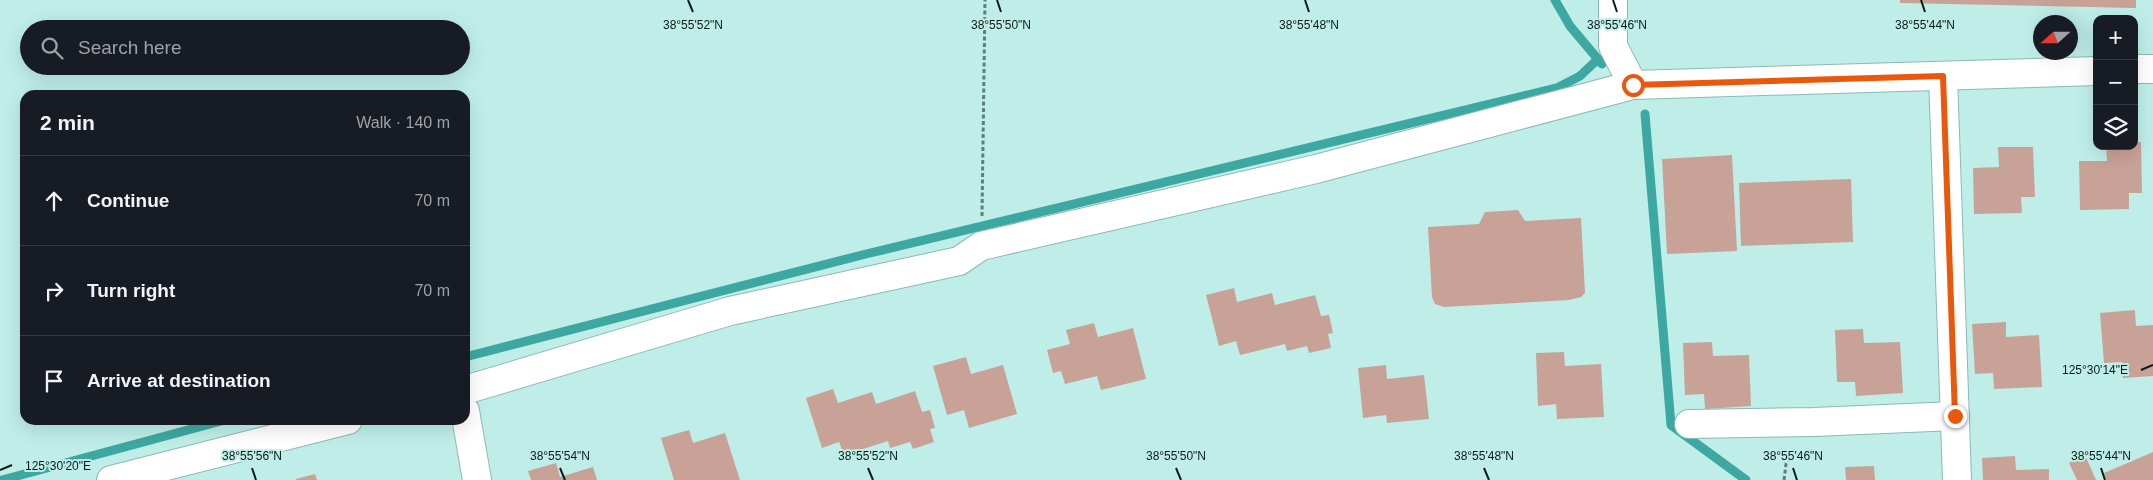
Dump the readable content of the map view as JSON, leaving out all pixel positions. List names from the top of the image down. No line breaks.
{"north":"left","page":{"map_buttons":["+","−"],"search":"Search here","heading":["2 min","Walk · 140 m"],"list":[["Continue","70 m"],["Turn right","70 m"],"Arrive at destination"]},"coordinates":["38°55'52\"N","38°55'50\"N","38°55'48\"N","38°55'46\"N","38°55'44\"N","125°30'14\"E","38°55'56\"N","38°55'54\"N","125°30'20\"E"]}
